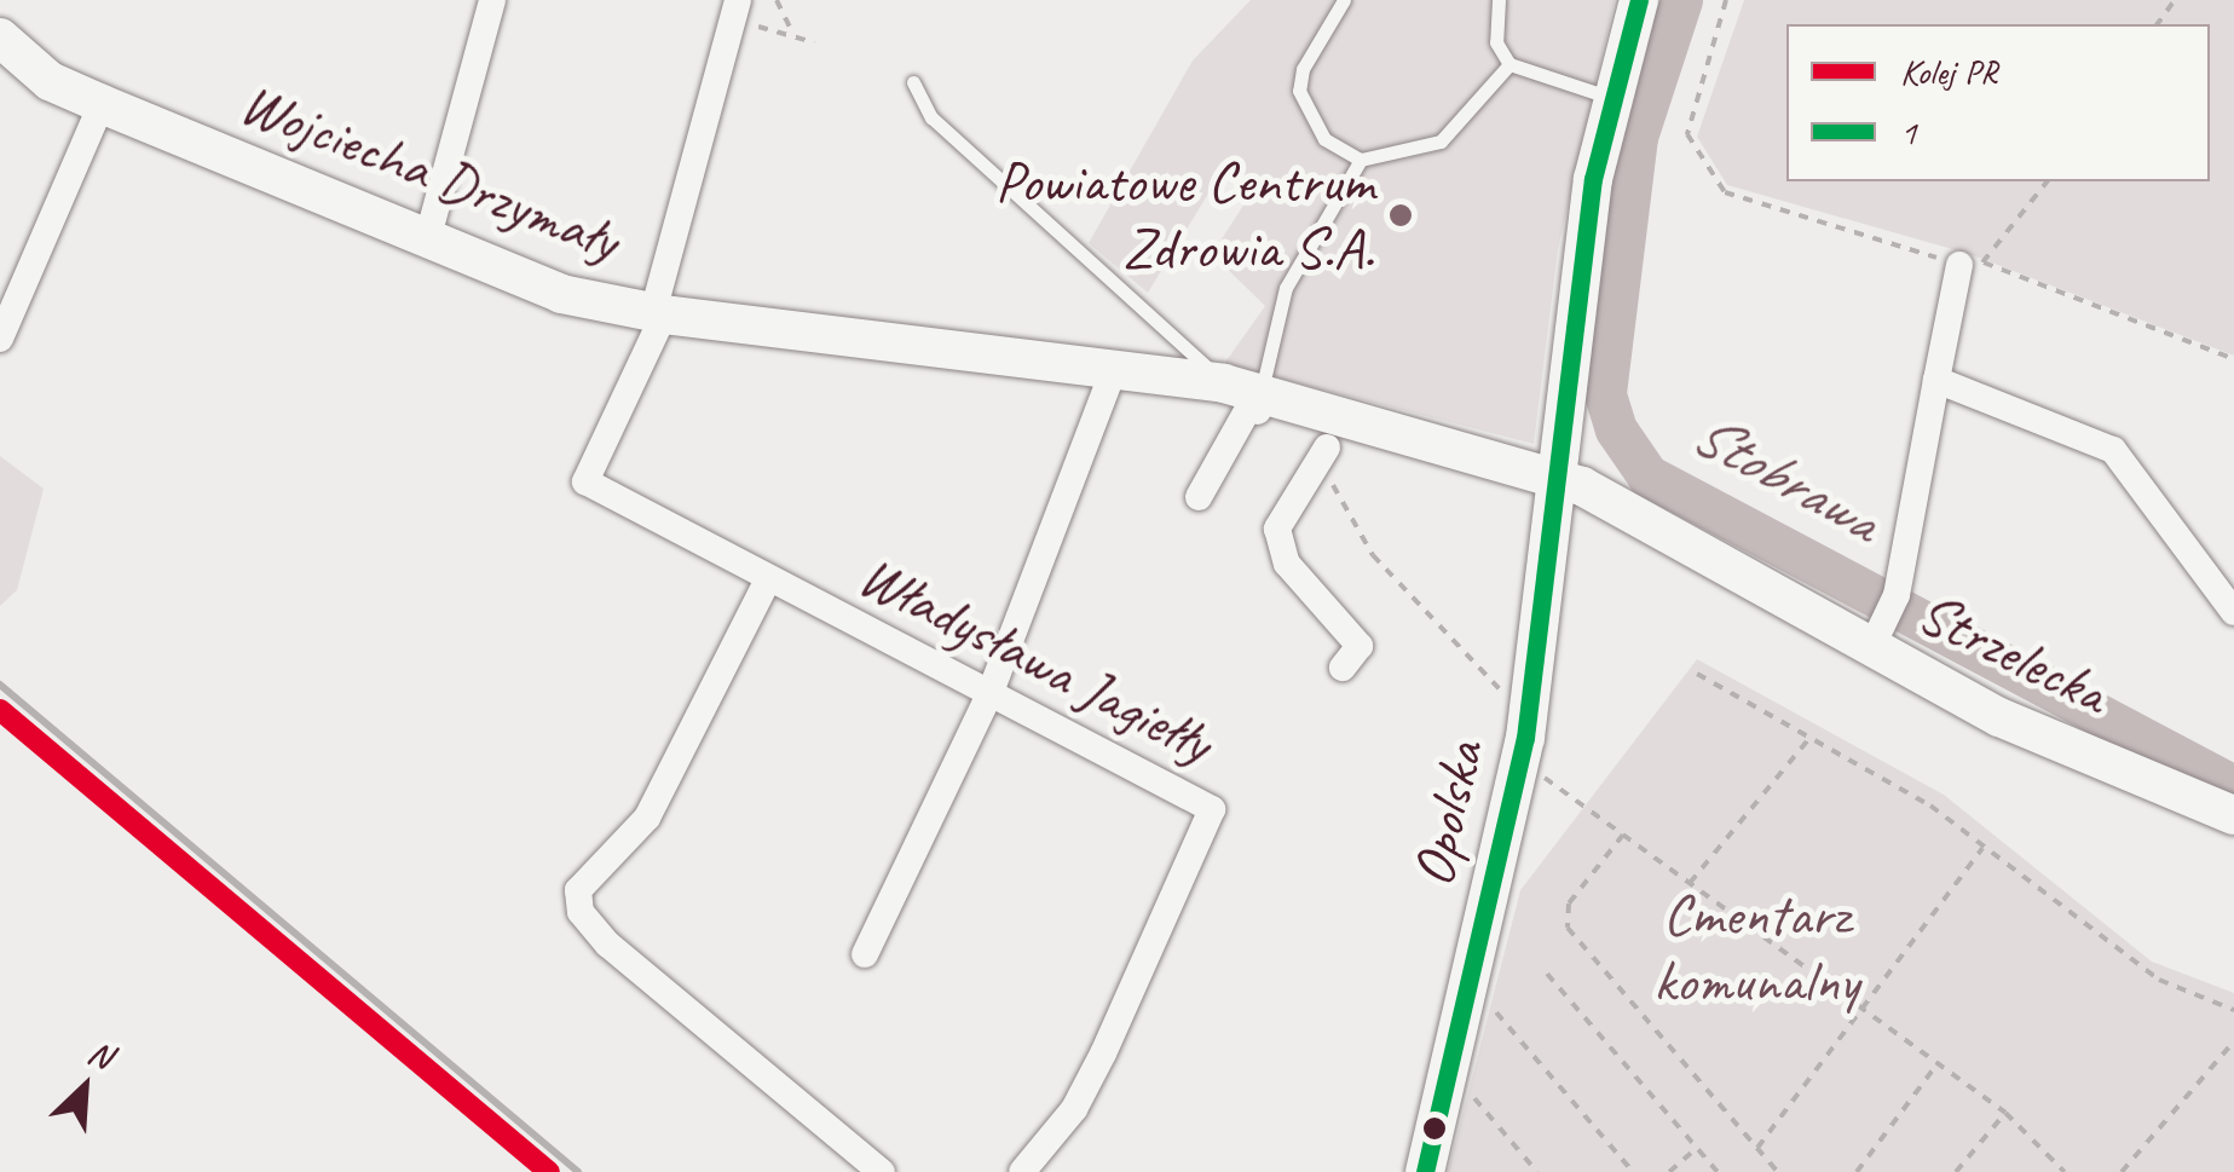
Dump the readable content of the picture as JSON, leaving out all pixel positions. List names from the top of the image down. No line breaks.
{"streets":{"street":["Wojciecha Drzymały","Strzelecka","Władysława Jagiełły","Opolska"]},"crossings":[["Wojciecha Drzymały","Strzelecka"],["Wojciecha Drzymały","Władysława Jagiełły"],["Wojciecha Drzymały","Opolska"],["Strzelecka","Opolska"]],"water":["Stobrawa"],"parks":["Cmentarz komunalny"],"places":["Powiatowe Centrum Zdrowia S.A."],"lines":["transit line 1","rail line PR"],"legend":["Kolej PR","1"],"north":"top right"}
